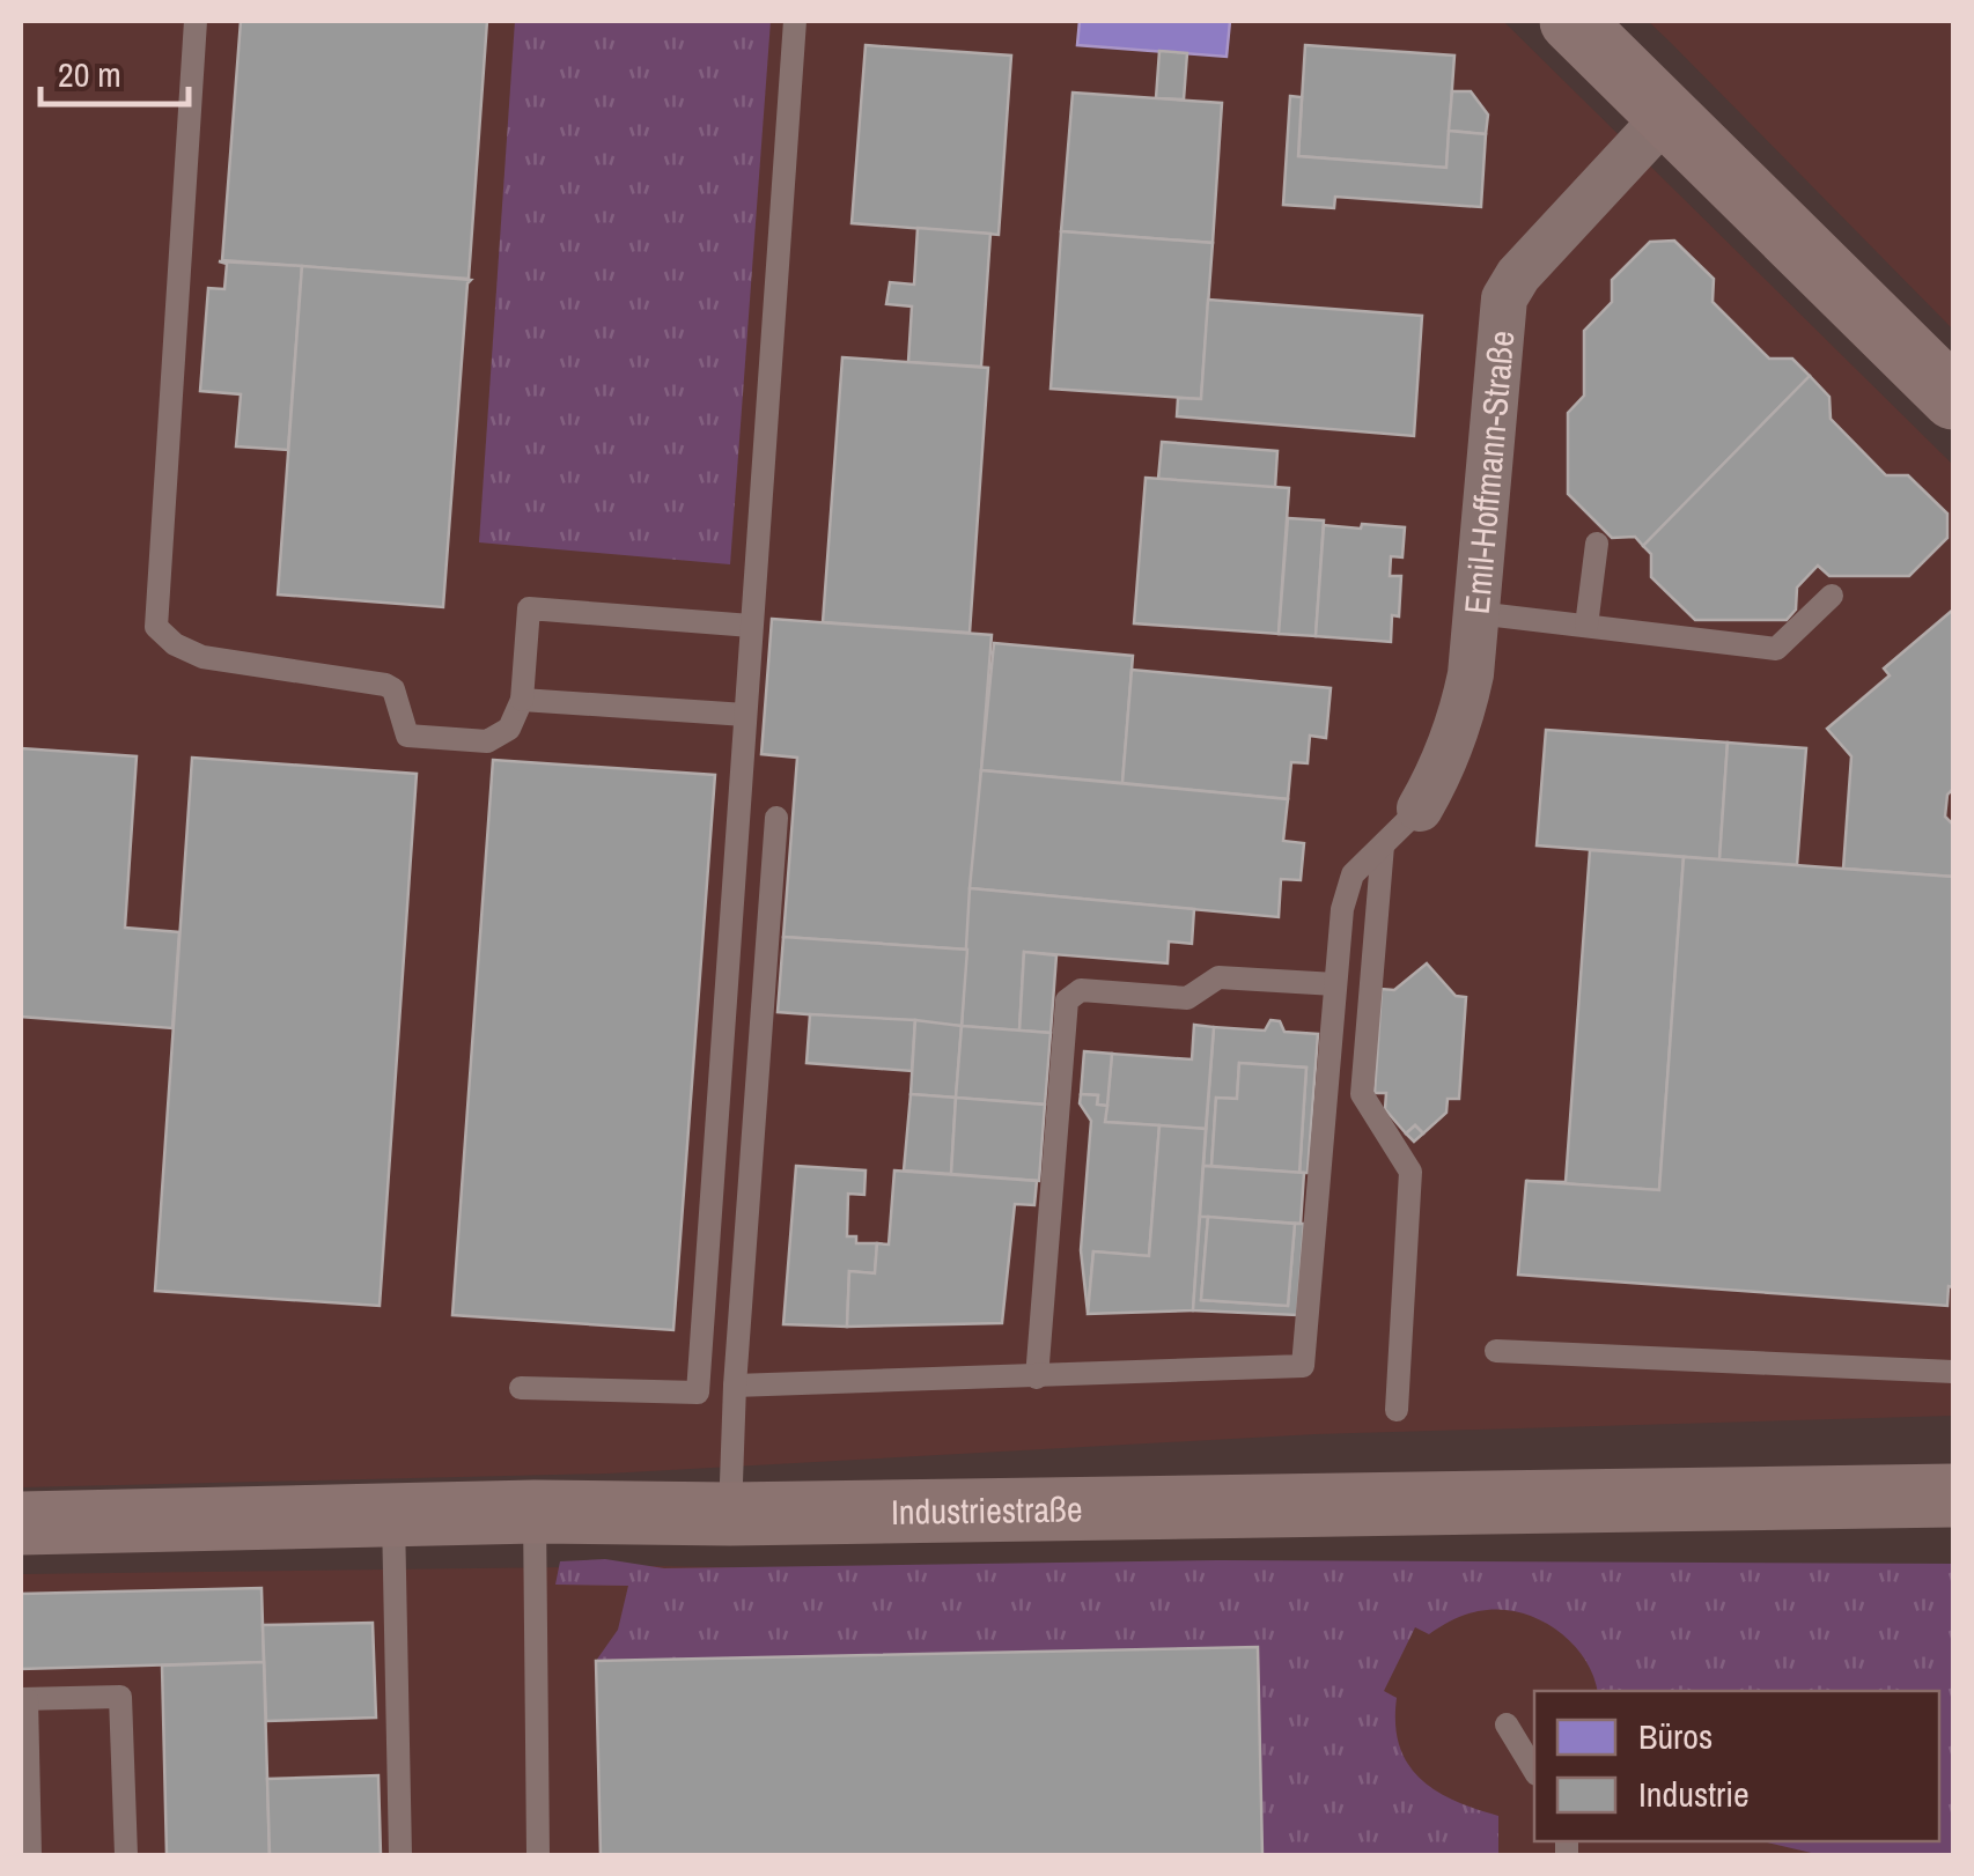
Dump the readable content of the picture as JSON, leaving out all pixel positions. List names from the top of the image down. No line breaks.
{"streets":{"main road":["Industriestraße"],"street":["Emil-Hoffmann-Straße"]},"legend":["Büros","Industrie"],"scale_bar":"20 m"}
